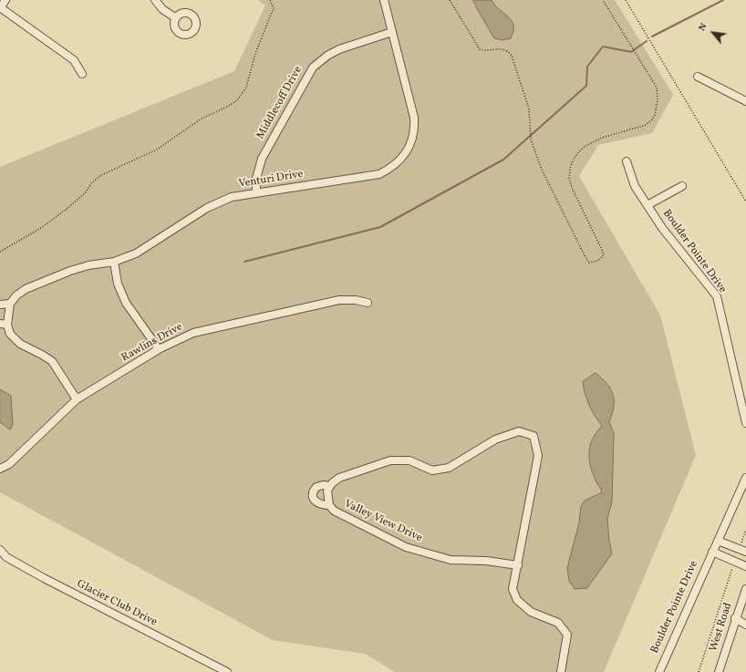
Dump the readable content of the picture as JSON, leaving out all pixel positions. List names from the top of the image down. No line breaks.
{"streets":{"street":["Middlecoff Drive","Venturi Drive","Boulder Pointe Drive","Rawlins Drive","Valley View Drive","Glacier Club Drive","West Road"]},"crossings":[["Middlecoff Drive","Venturi Drive"]],"north":"top left"}
